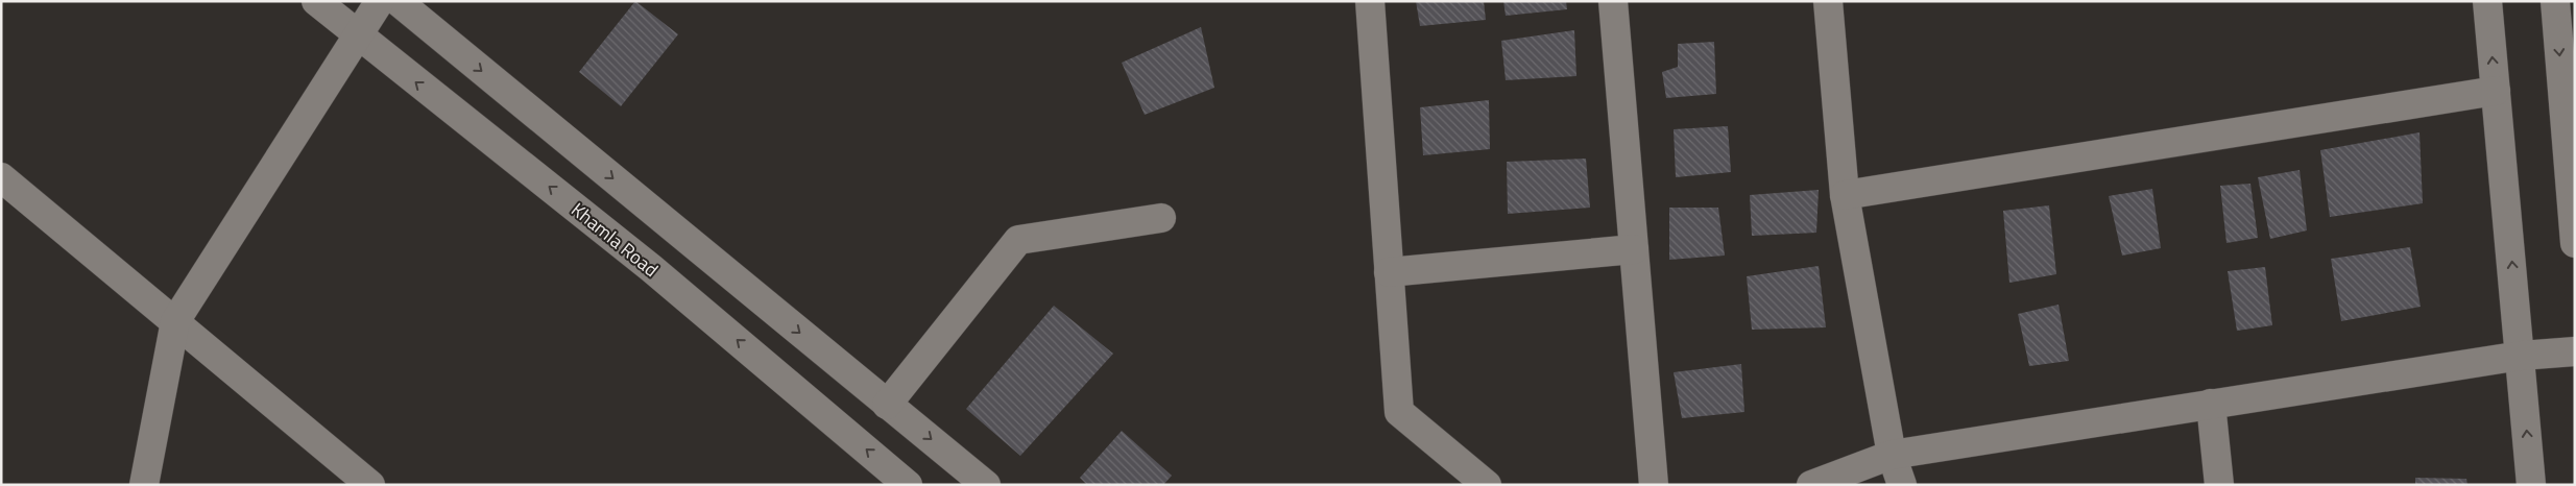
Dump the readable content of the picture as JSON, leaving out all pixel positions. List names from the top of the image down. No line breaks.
{"streets":{"street":["Khamla Road"]}}
